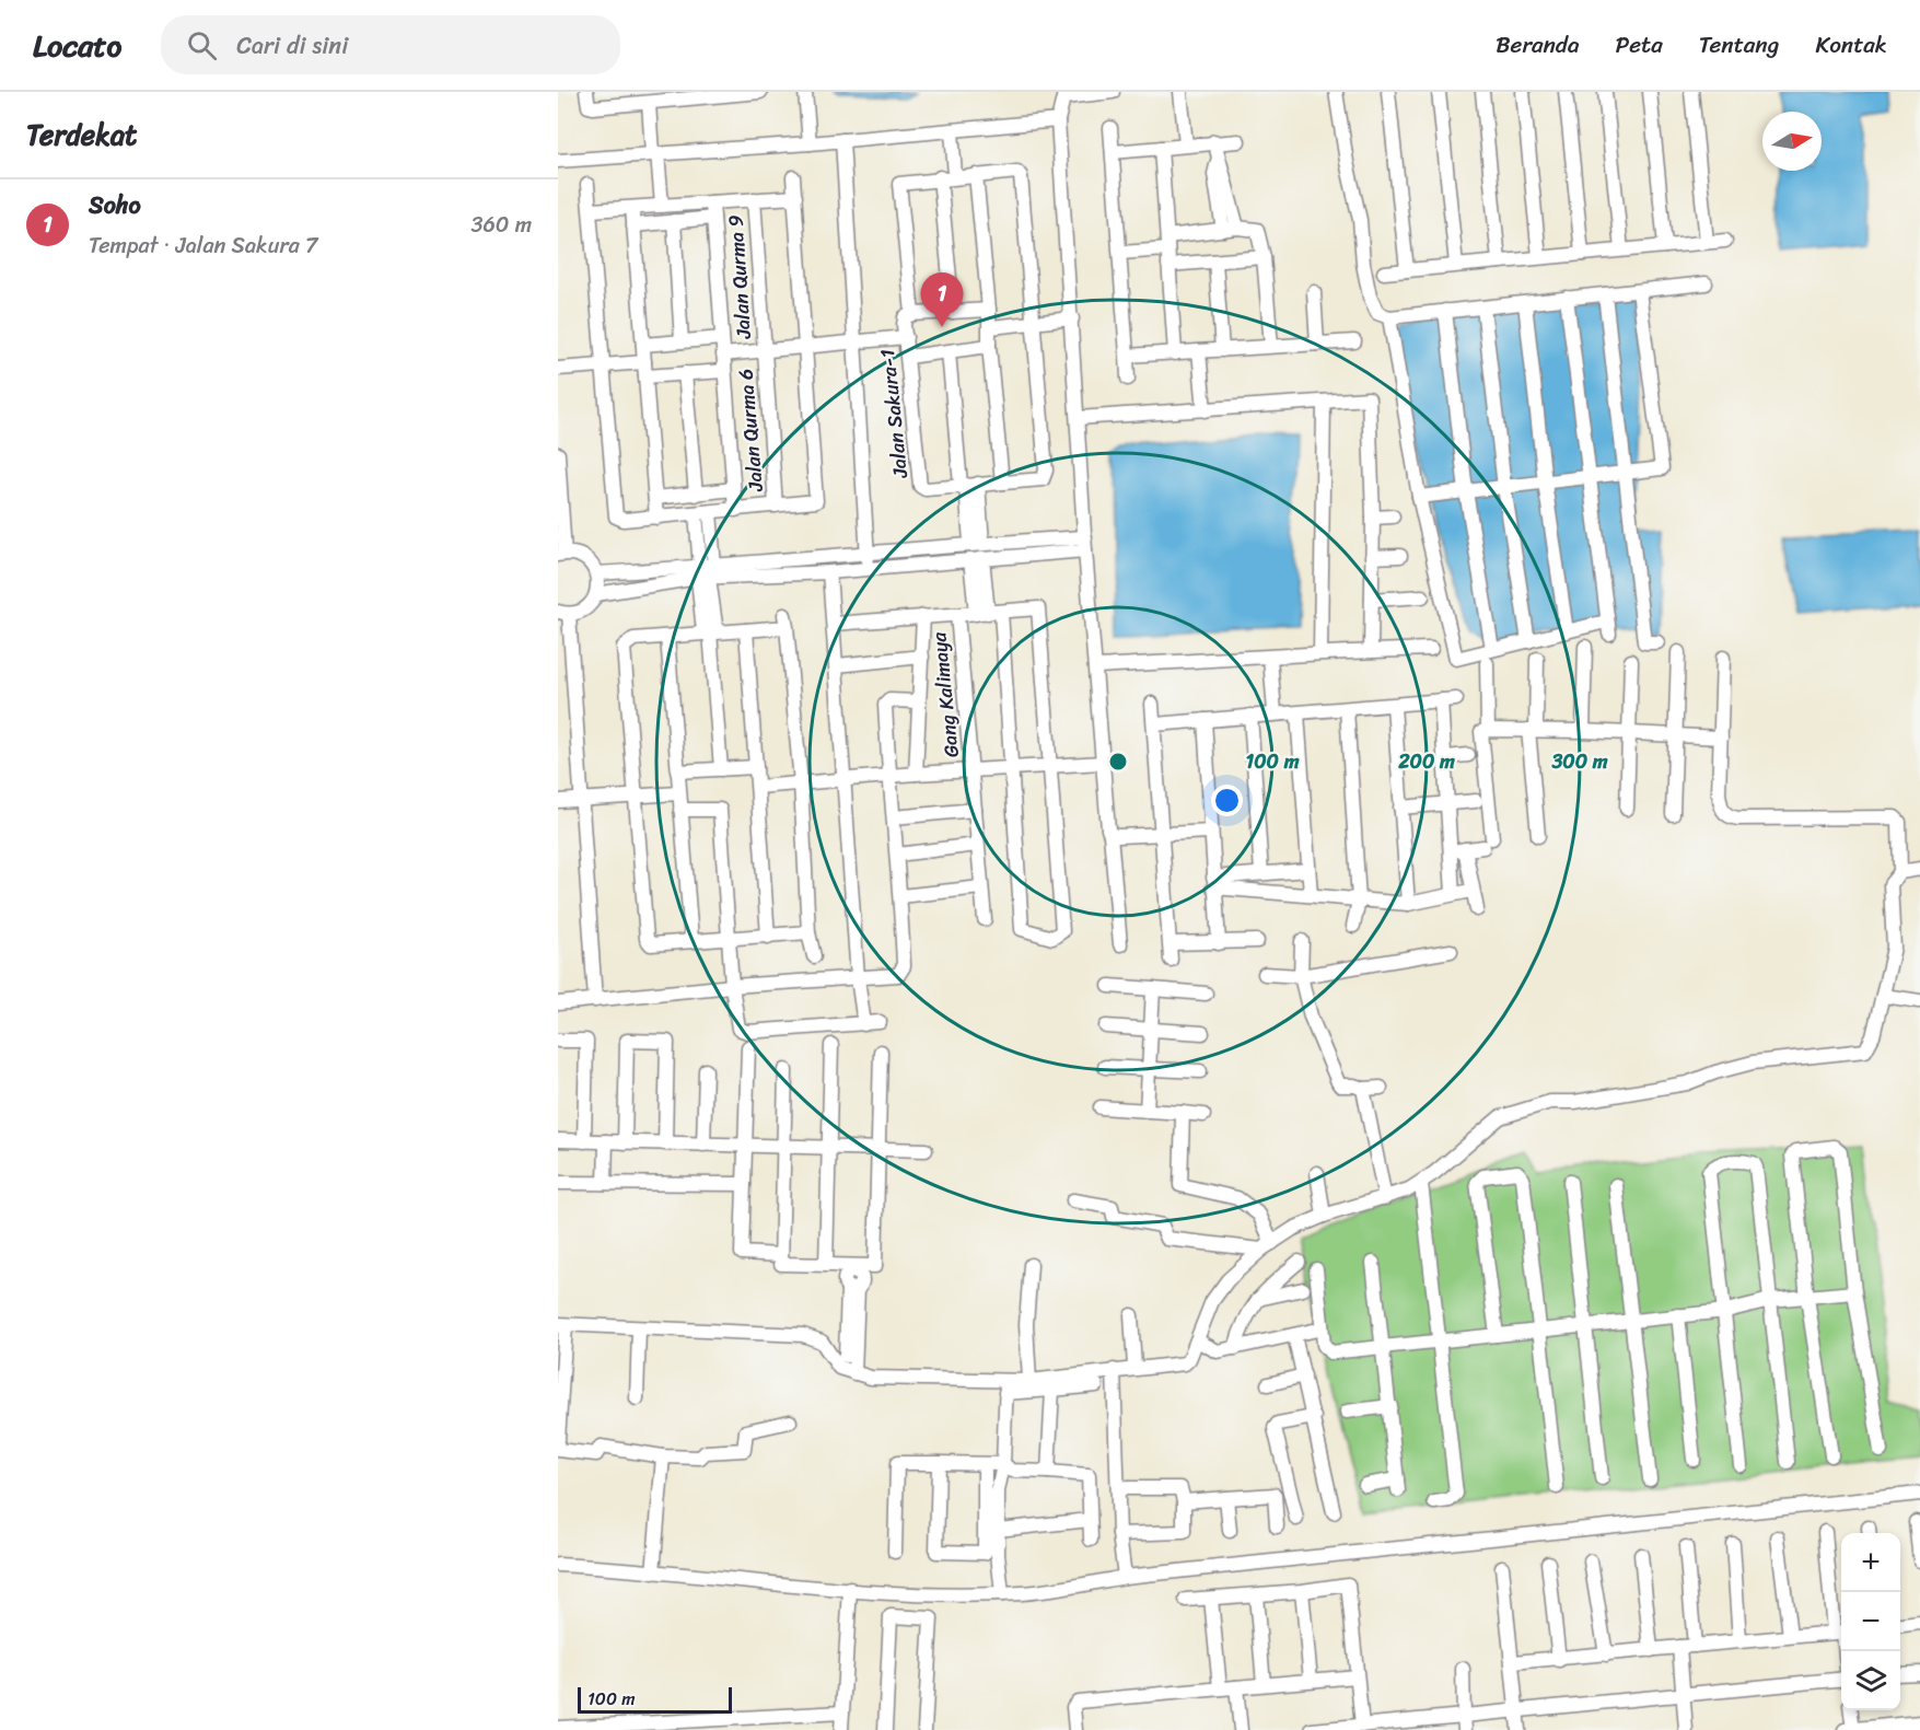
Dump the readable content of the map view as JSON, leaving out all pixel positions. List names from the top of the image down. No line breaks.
{"streets":{"street":["Jalan Qurma 9","Jalan Sakura-1","Jalan Qurma 6","Gang Kalimaya"]},"crossings":[["Jalan Qurma 9","Jalan Qurma 6"]],"scale_bar":"100 m","north":"right","page":{"header":"Locato","search":"Cari di sini","nav":["Beranda","Peta","Tentang","Kontak"],"heading":"Terdekat","list":[{"mark":"1","name":"Soho","note":"Tempat · Jalan Sakura 7","value":"360 m"}],"pins":"1","map_buttons":["+","−"],"scale":"100 m"},"rings":["100 m","200 m","300 m"]}
